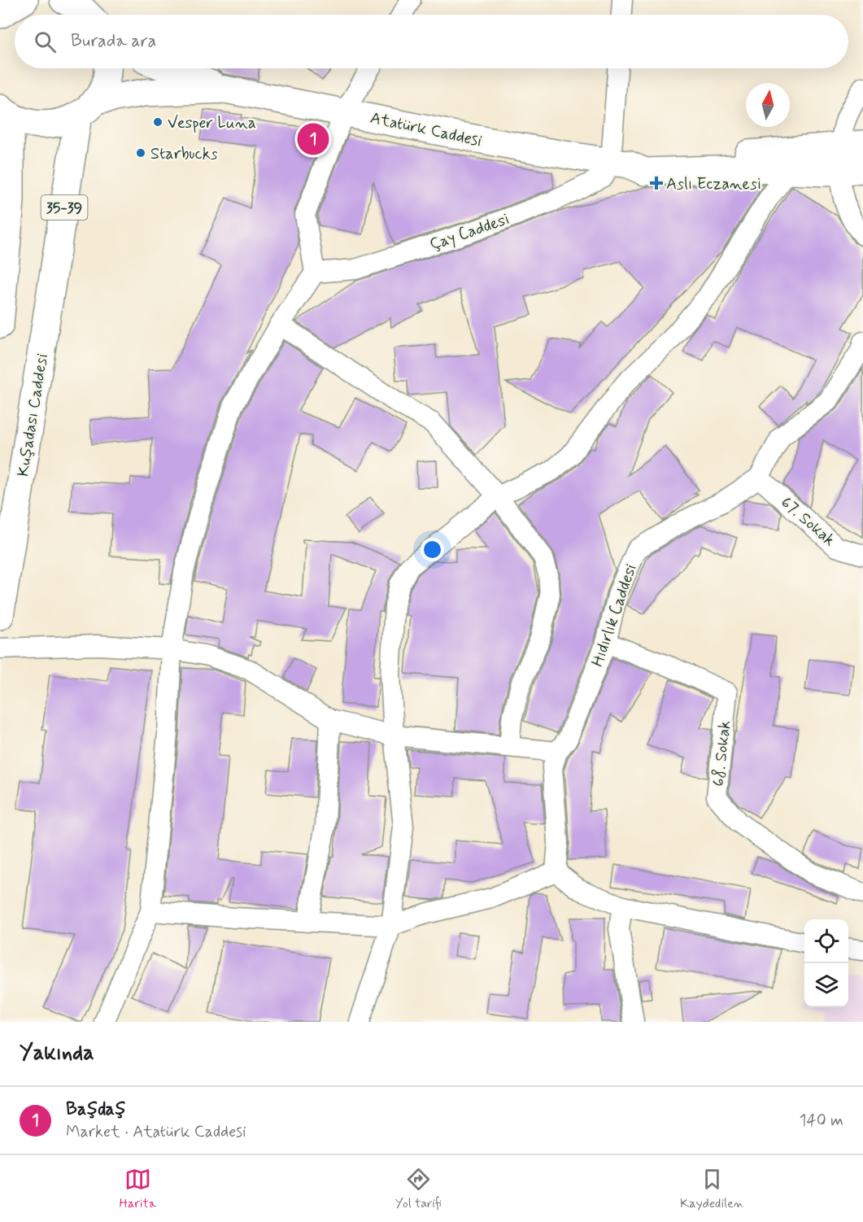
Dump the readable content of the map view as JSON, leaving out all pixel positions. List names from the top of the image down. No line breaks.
{"streets":{"main road":["Atatürk Caddesi","35-39","Kuşadası Caddesi"],"street":["Çay Caddesi","67. Sokak","Hıdırlık Caddesi","68. Sokak"]},"crossings":[["Atatürk Caddesi","Çay Caddesi"],["67. Sokak","Hıdırlık Caddesi"],["Hıdırlık Caddesi","68. Sokak"]],"places":{"other":["Vesper Luna","Starbucks"],"health":["Aslı Eczanesi"]},"north":"top","page":{"search":"Burada ara","pins":"1","heading":"Yakında","list":[{"mark":"1","name":"Başdaş","note":"Market · Atatürk Caddesi","value":"140 m"}],"nav":["Harita","Yol tarifi","Kaydedilen"]}}
